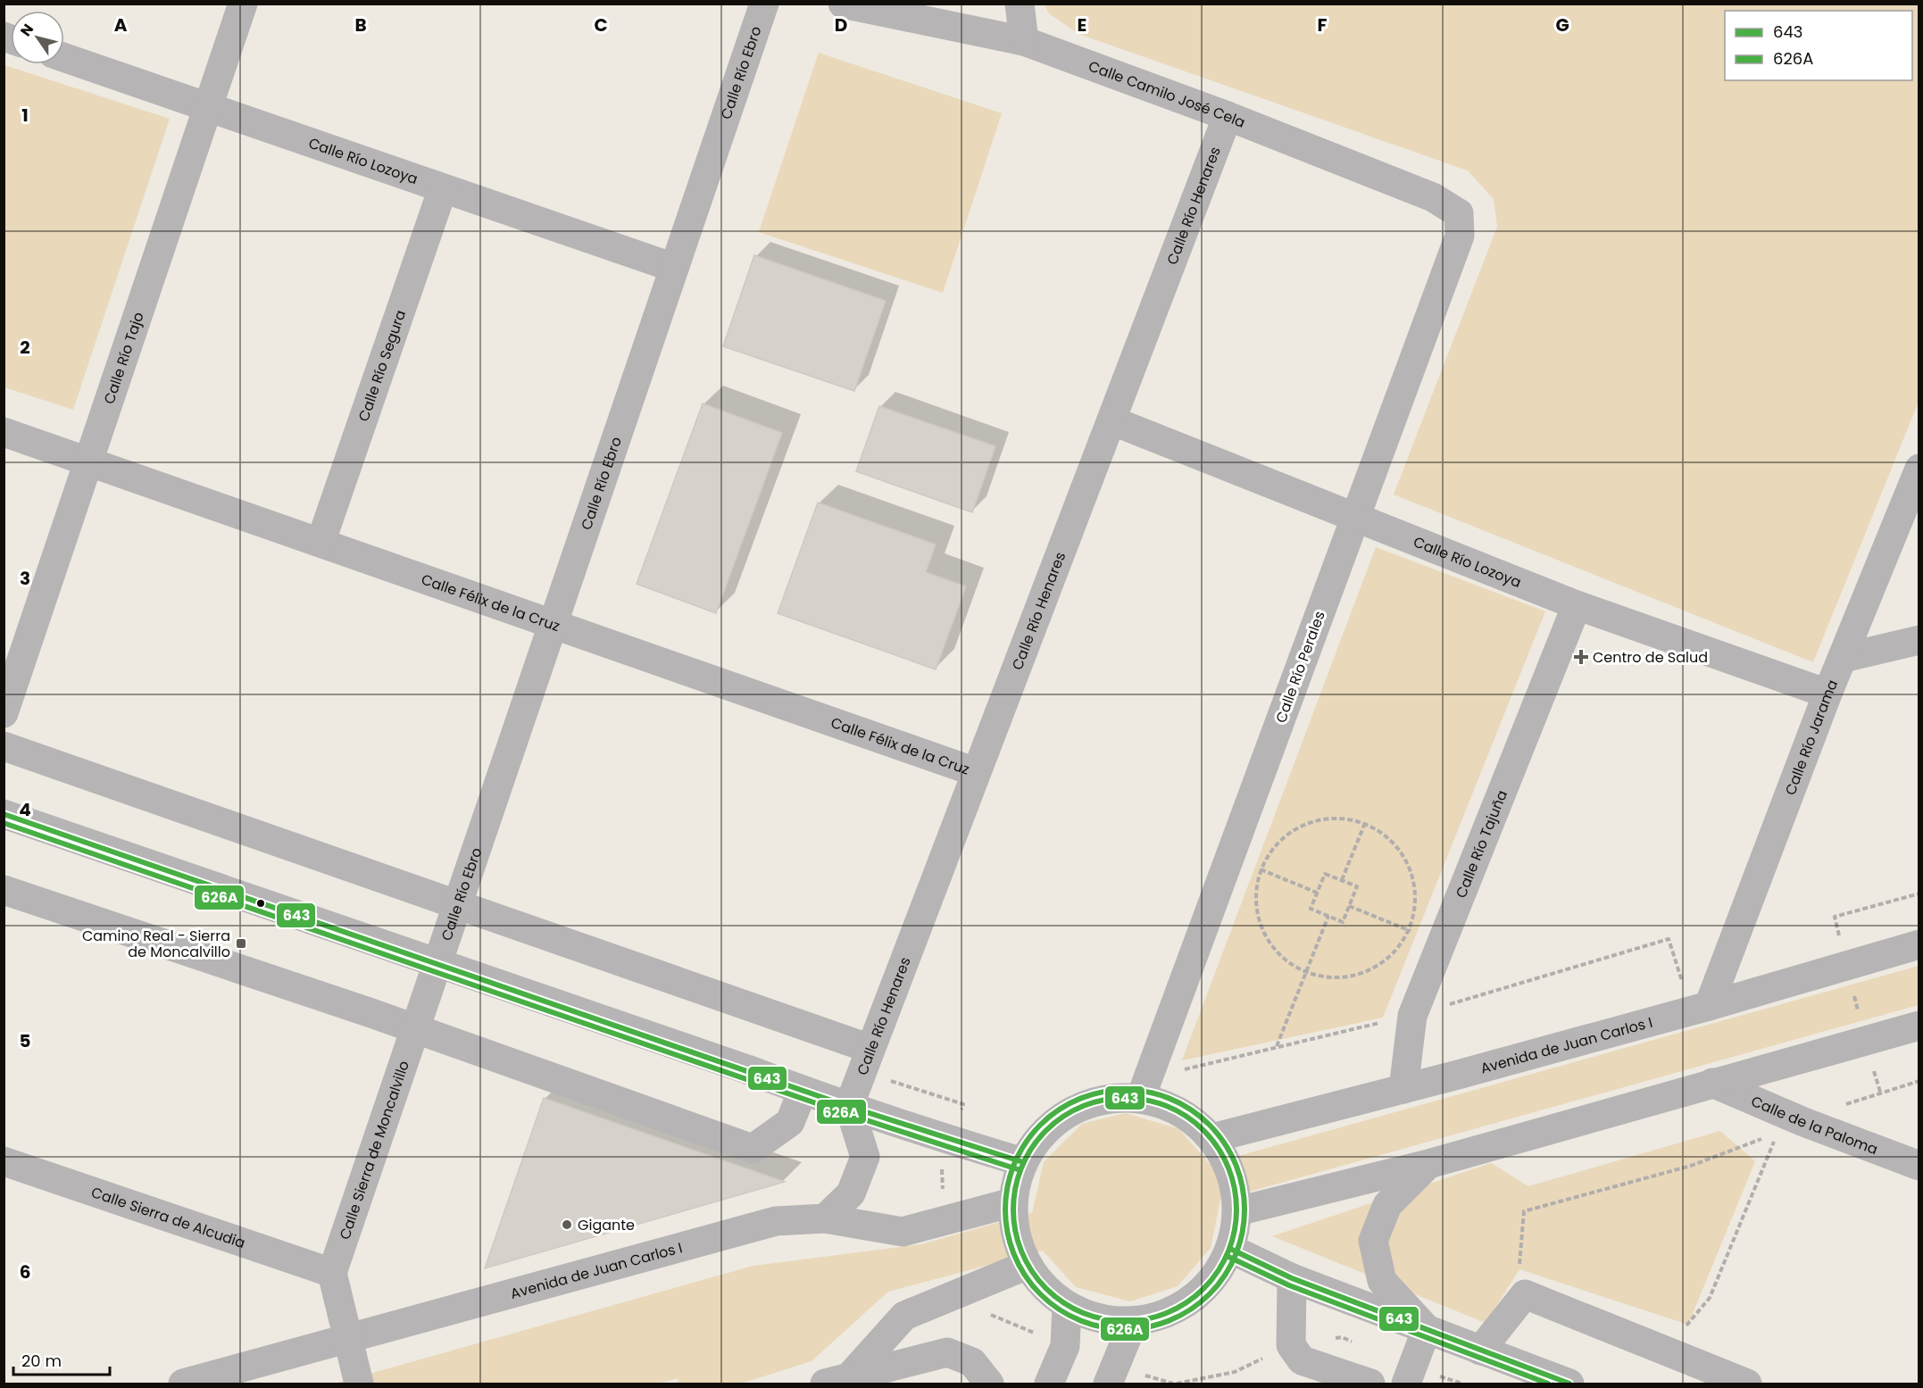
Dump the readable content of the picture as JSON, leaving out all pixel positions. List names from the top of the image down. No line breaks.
{"streets":{"street":["Calle Río Ebro","Calle Camilo José Cela","Calle Río Lozoya","Calle Río Henares","Calle Río Tajo","Calle Río Segura","Calle Félix de la Cruz","Calle Río Perales","Calle Río Jarama","Calle Río Tajuña","Avenida de Juan Carlos I","Calle de la Paloma","Calle Sierra de Moncalvillo","Calle Sierra de Alcudia"]},"crossings":[["Calle Río Ebro","Calle Río Lozoya"],["Calle Río Ebro","Calle Félix de la Cruz"],["Calle Río Ebro","Calle Sierra de Moncalvillo"],["Calle Camilo José Cela","Calle Río Henares"],["Calle Camilo José Cela","Calle Río Perales"],["Calle Río Lozoya","Calle Río Henares"],["Calle Río Lozoya","Calle Río Tajo"],["Calle Río Lozoya","Calle Río Segura"],["Calle Río Lozoya","Calle Río Perales"],["Calle Río Lozoya","Calle Río Jarama"],["Calle Río Lozoya","Calle Río Tajuña"],["Calle Río Henares","Calle Félix de la Cruz"],["Calle Río Tajo","Calle Félix de la Cruz"],["Calle Río Segura","Calle Félix de la Cruz"],["Calle Río Jarama","Avenida de Juan Carlos I"],["Calle Río Tajuña","Avenida de Juan Carlos I"],["Calle Sierra de Moncalvillo","Calle Sierra de Alcudia"]],"places":{"health":["Centro de Salud"],"transit":["Camino Real - Sierra de Moncalvillo"],"other":["Gigante"]},"lines":["transit line 643","transit line 626A"],"legend":["643","626A"],"scale_bar":"20 m","north":"top left","grid":{"columns":["A","B","C","D","E","F","G"],"rows":["1","2","3","4","5","6"]}}
